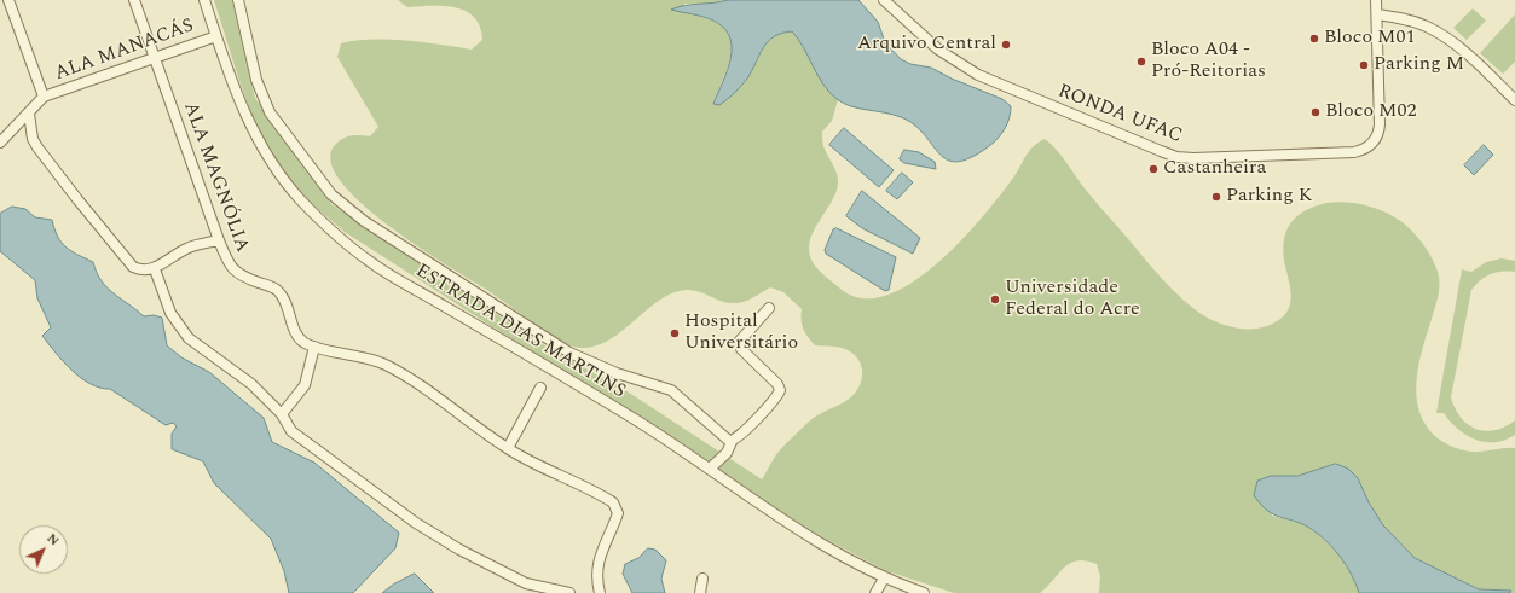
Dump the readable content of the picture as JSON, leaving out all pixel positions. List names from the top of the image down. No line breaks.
{"streets":{"street":["ALA MANACÁS","RONDA UFAC","ALA MAGNÓLIA","ESTRADA DIAS MARTINS"]},"crossings":[["ALA MANACÁS","ALA MAGNÓLIA"],["ALA MANACÁS","ESTRADA DIAS MARTINS"]],"places":["Bloco M01","Arquivo Central","Bloco A04 - Pró-Reitorias","Parking M","Bloco M02","Castanheira","Parking K","Universidade Federal do Acre","Hospital Universitário"],"north":"top right"}
